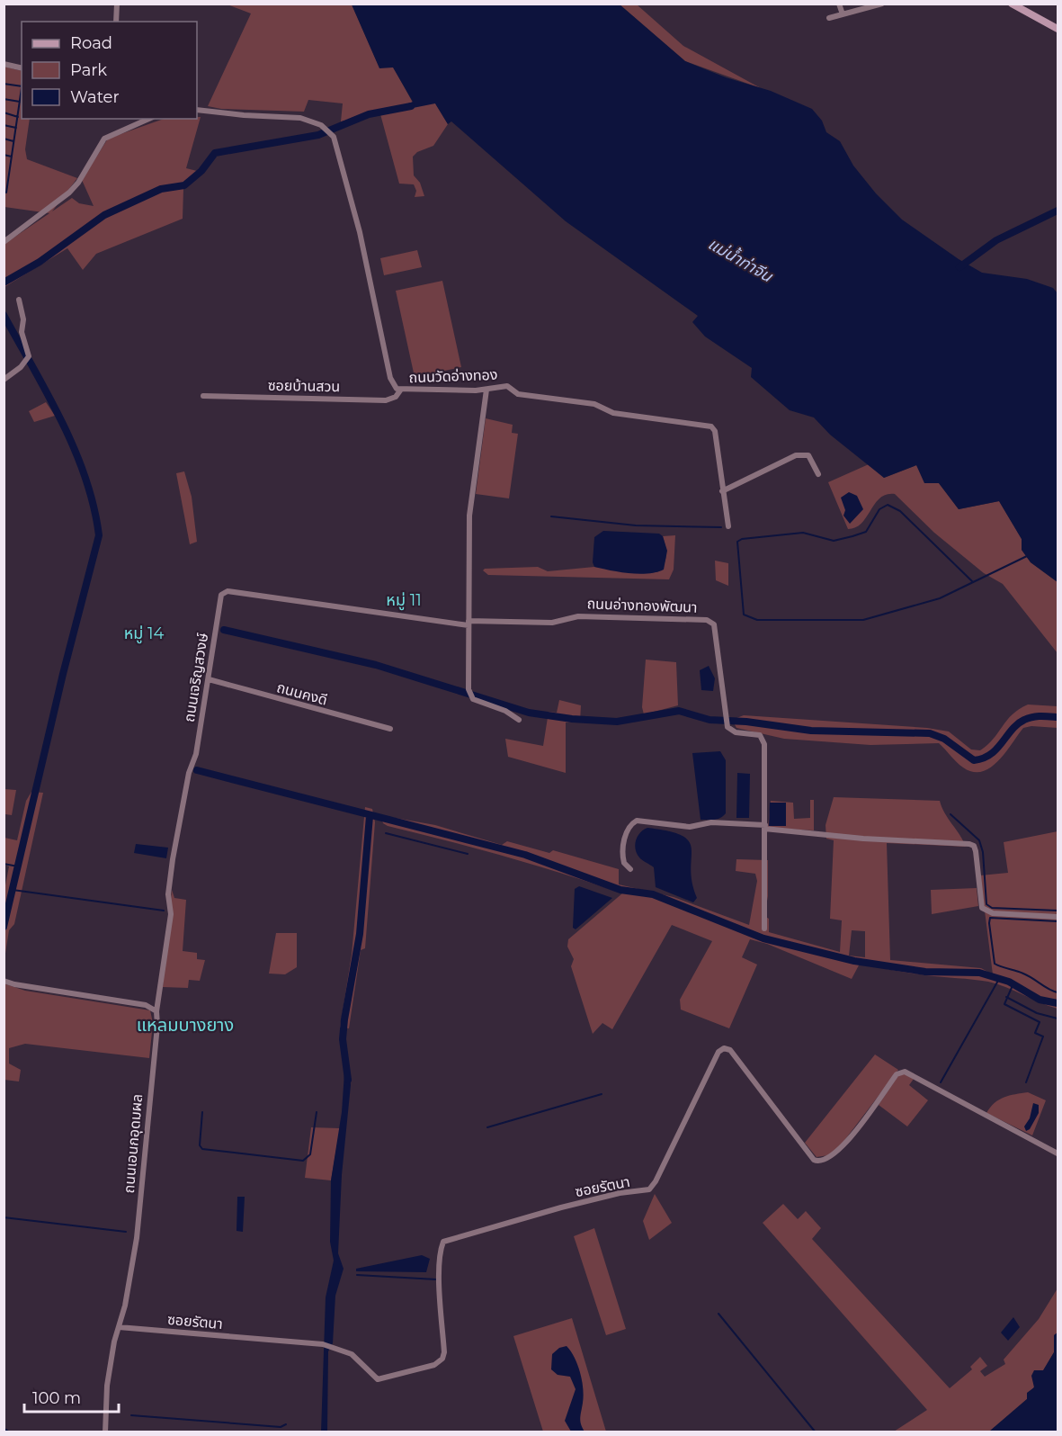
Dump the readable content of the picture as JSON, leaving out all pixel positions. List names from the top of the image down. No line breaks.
{"streets":{"street":["ถนนวัดอ่างทอง","ซอยบ้านสวน","ถนนอ่างทองพัฒนา","ถนนเจริญสวงษ์","ถนนคงดี","ถนนเอนกอุดมผล","ซอยรัตนา"]},"crossings":[["ถนนวัดอ่างทอง","ซอยบ้านสวน"],["ถนนอ่างทองพัฒนา","ถนนเจริญสวงษ์"],["ถนนเจริญสวงษ์","ถนนคงดี"],["ถนนเจริญสวงษ์","ถนนเอนกอุดมผล"],["ถนนเอนกอุดมผล","ซอยรัตนา"]],"districts":["หมู่ 11","หมู่ 14","แหลมบางยาง"],"water":["แม่น้ำท่าจีน"],"legend":["Road","Park","Water"],"scale_bar":"100 m"}
